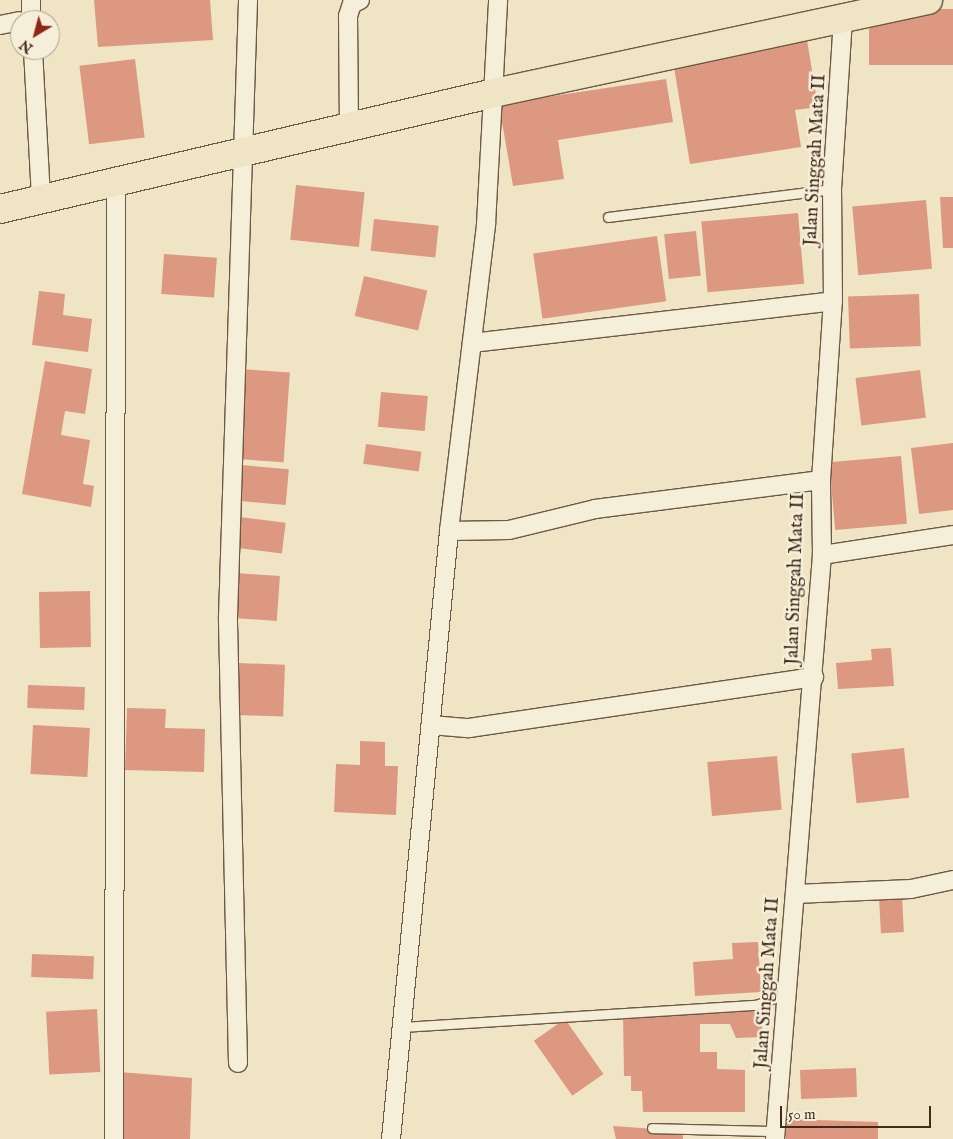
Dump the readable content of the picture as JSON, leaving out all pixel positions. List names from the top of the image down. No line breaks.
{"streets":{"street":["Jalan Singgah Mata II"]},"scale_bar":"50 m","north":"bottom left"}
